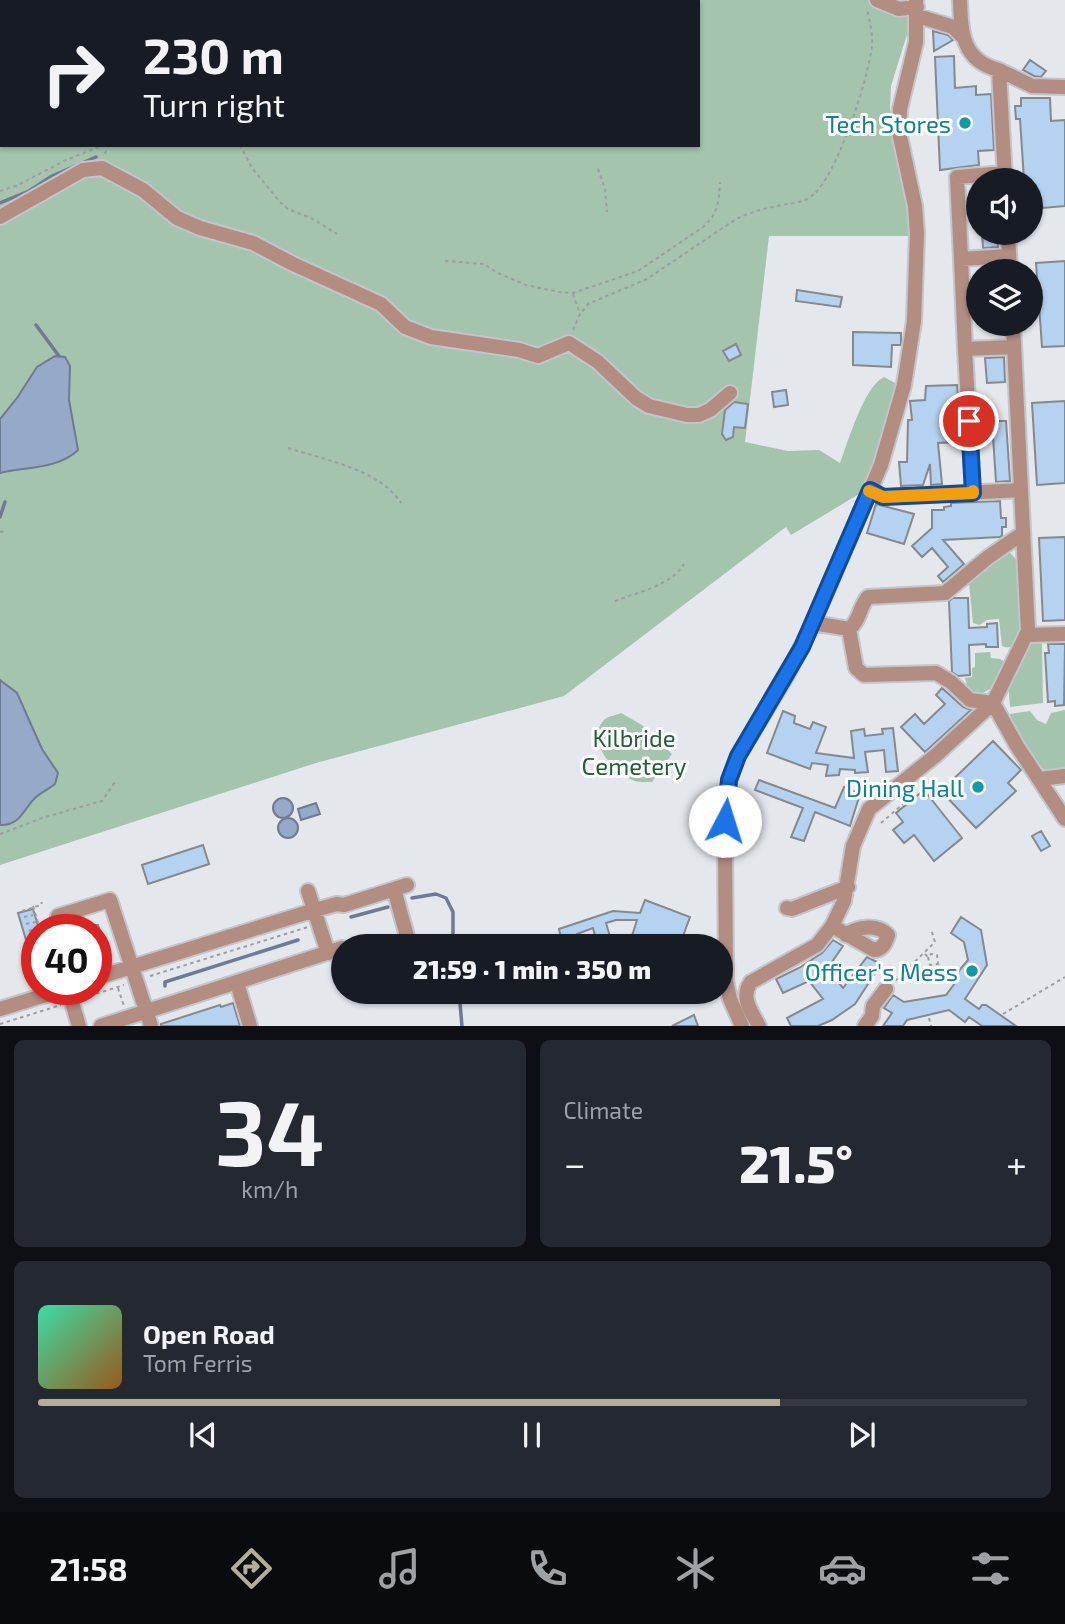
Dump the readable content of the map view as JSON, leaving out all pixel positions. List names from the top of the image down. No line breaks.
{"parks":["Kilbride Cemetery"],"places":["Tech Stores","Dining Hall","Officer's Mess"],"page":{"turn":["230 m","Turn right"],"limit":"40","trip":"21:59 · 1 min · 350 m","tile":[["34","km/h"],"Climate"],"heat":["−","21.5°","+"],"song":["Open Road","Tom Ferris"],"tabs":"21:58"}}
